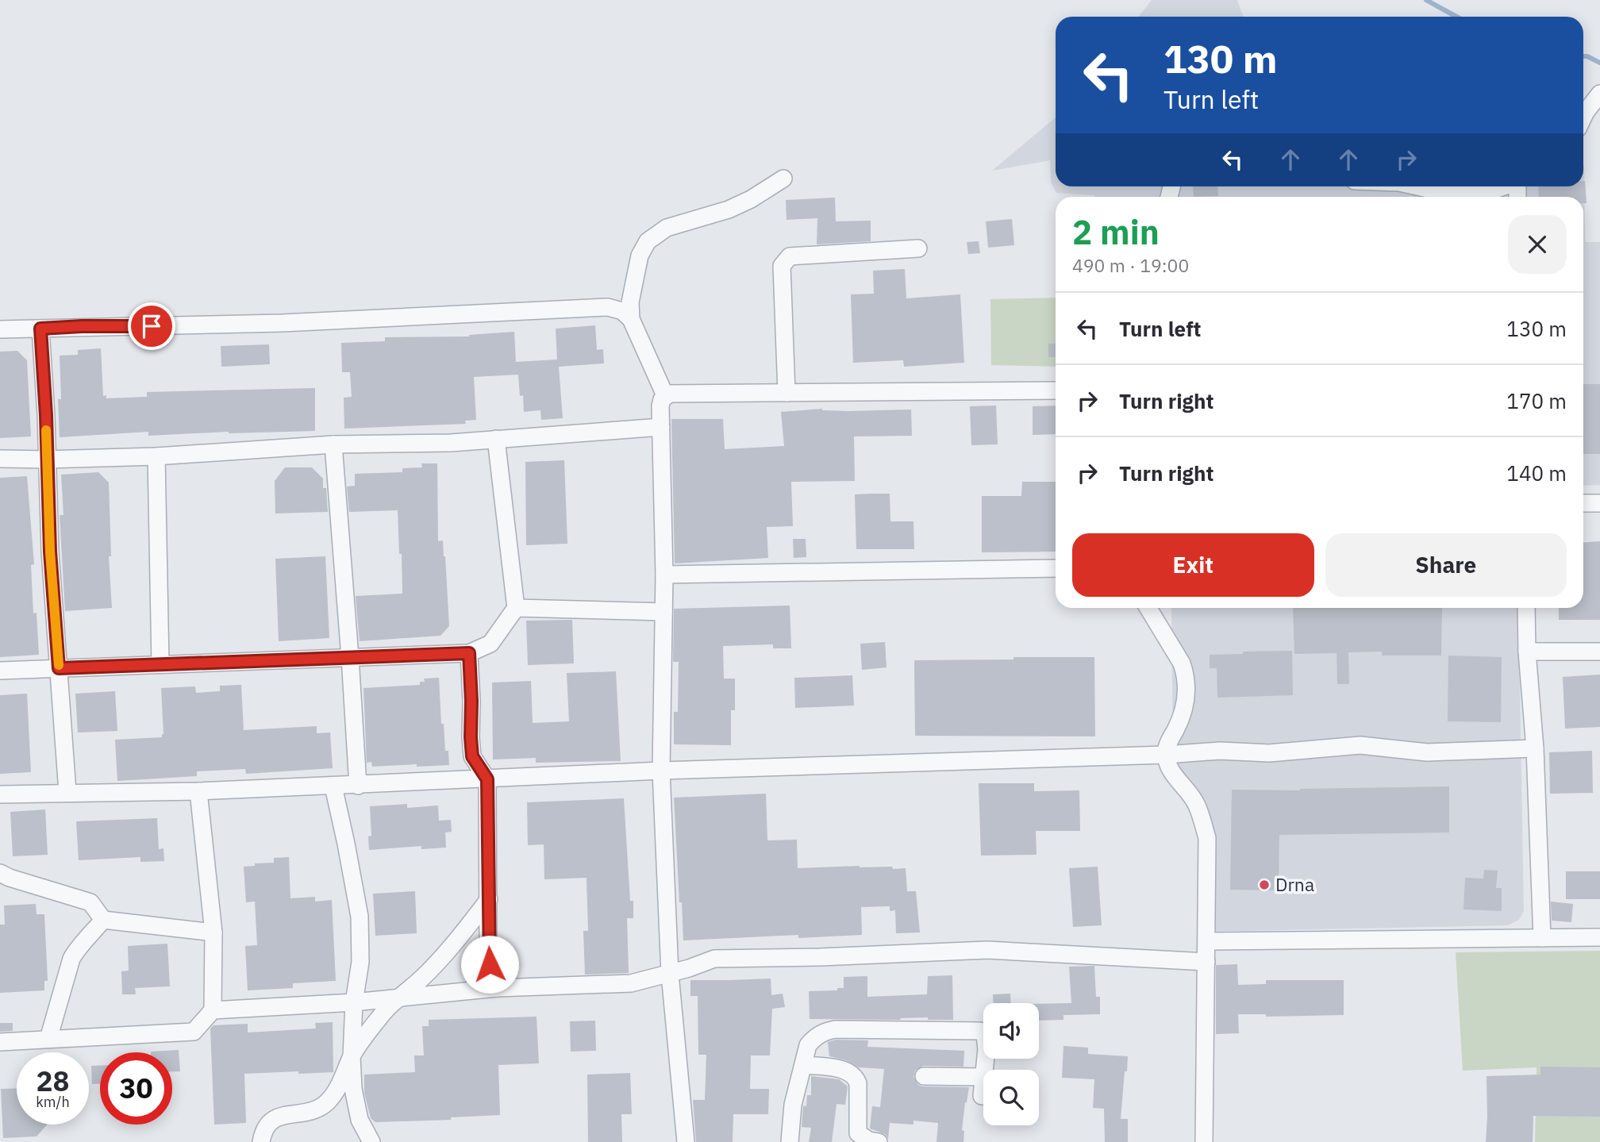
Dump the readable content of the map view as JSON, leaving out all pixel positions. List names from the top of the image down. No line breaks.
{"places":["Drna"],"page":{"turn":["130 m","Turn left"],"heading":["2 min","490 m · 19:00"],"list":[{"name":"Turn left","value":"130 m"},{"name":"Turn right","value":"170 m"},{"name":"Turn right","value":"140 m"}],"buttons":["Exit","Share"],"speed":"28 km/h","limit":"30"}}
